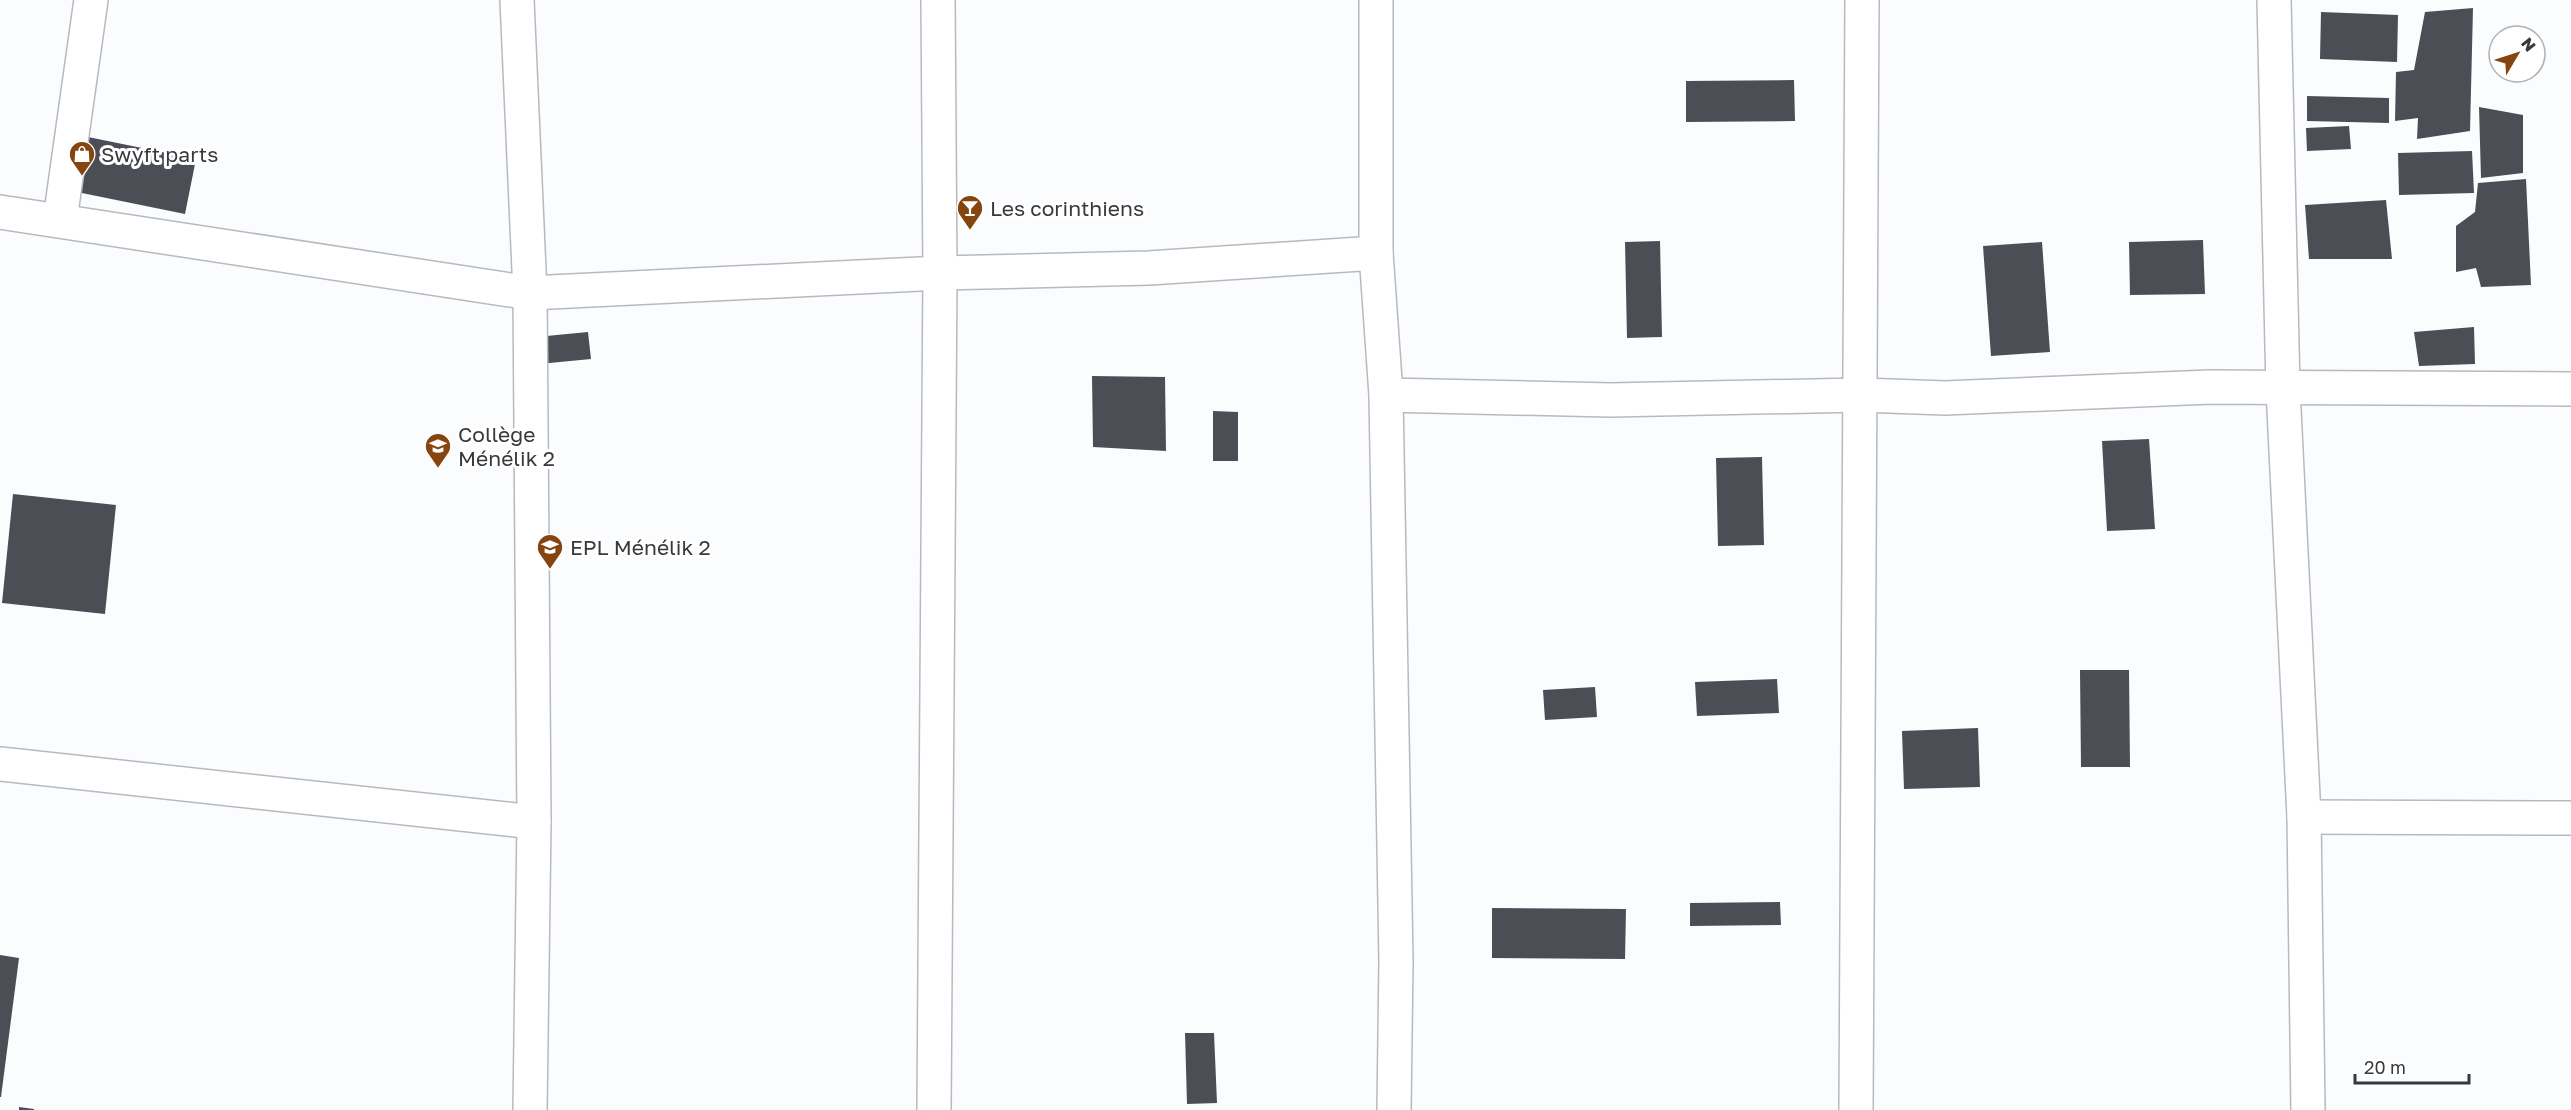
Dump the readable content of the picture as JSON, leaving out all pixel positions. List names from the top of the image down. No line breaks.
{"places":{"shop":["Swyft parts"],"bar":["Les corinthiens"],"school or university":["Collège Ménélik 2","EPL Ménélik 2"]},"scale_bar":"20 m","north":"top right"}
